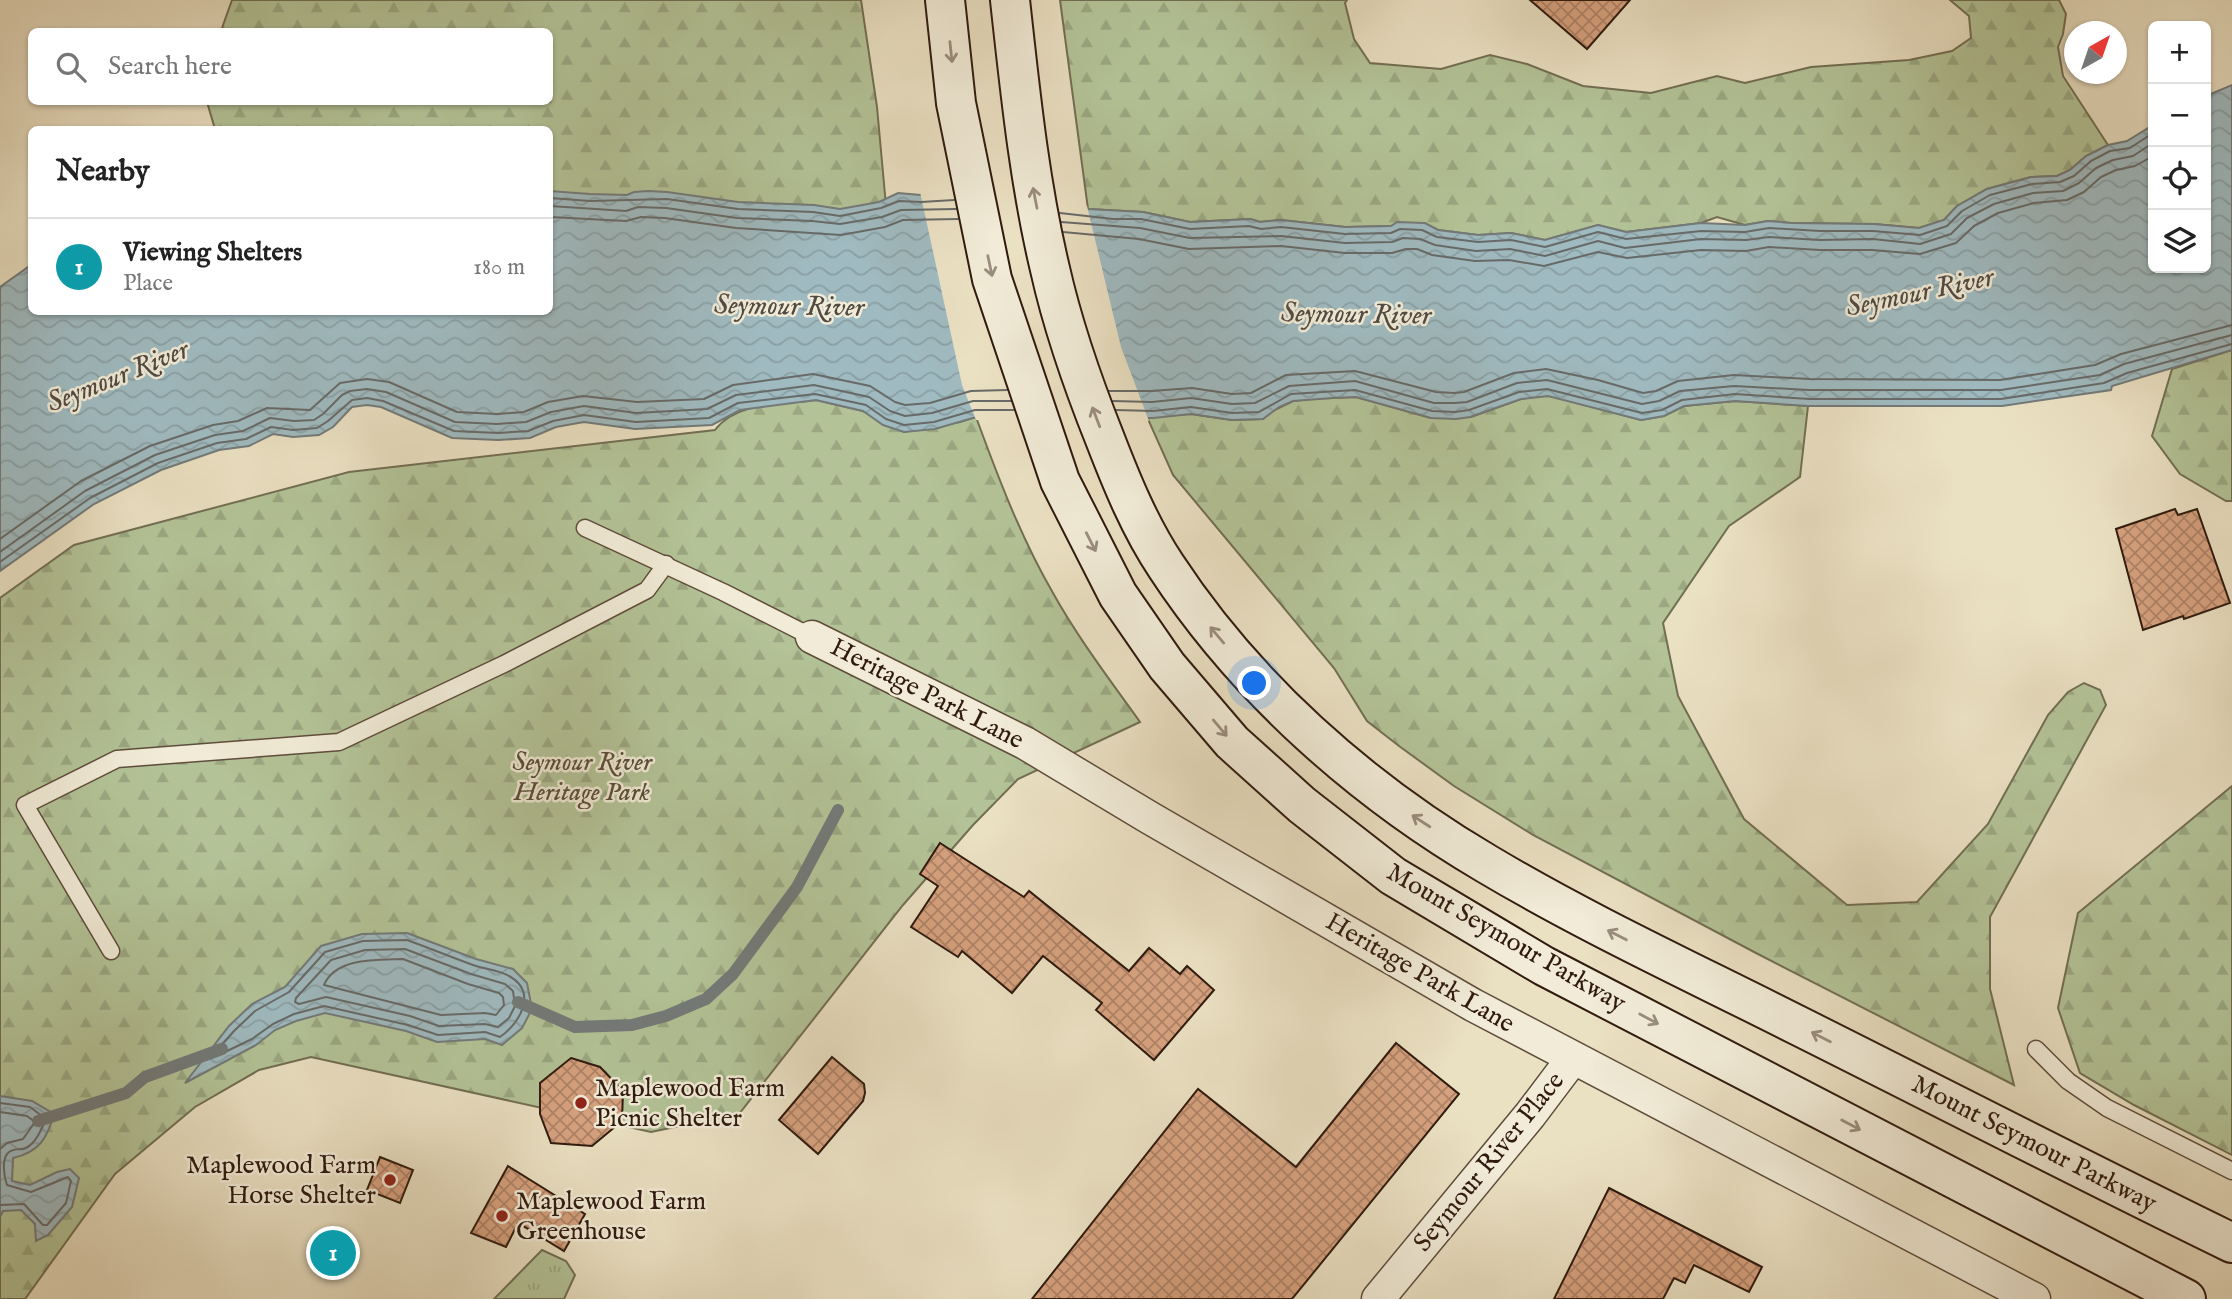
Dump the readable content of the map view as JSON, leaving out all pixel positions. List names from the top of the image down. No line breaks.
{"streets":{"main road":["Mount Seymour Parkway"],"street":["Heritage Park Lane","Seymour River Place"]},"crossings":[["Heritage Park Lane","Seymour River Place"]],"water":["Seymour River"],"parks":["Seymour River Heritage Park"],"places":["Maplewood Farm Picnic Shelter","Maplewood Farm Horse Shelter","Maplewood Farm Greenhouse"],"north":"top right","page":{"map_buttons":["+","−"],"search":"Search here","heading":"Nearby","list":[{"mark":"1","name":"Viewing Shelters","note":"Place","value":"180 m"}],"pins":"1"}}
